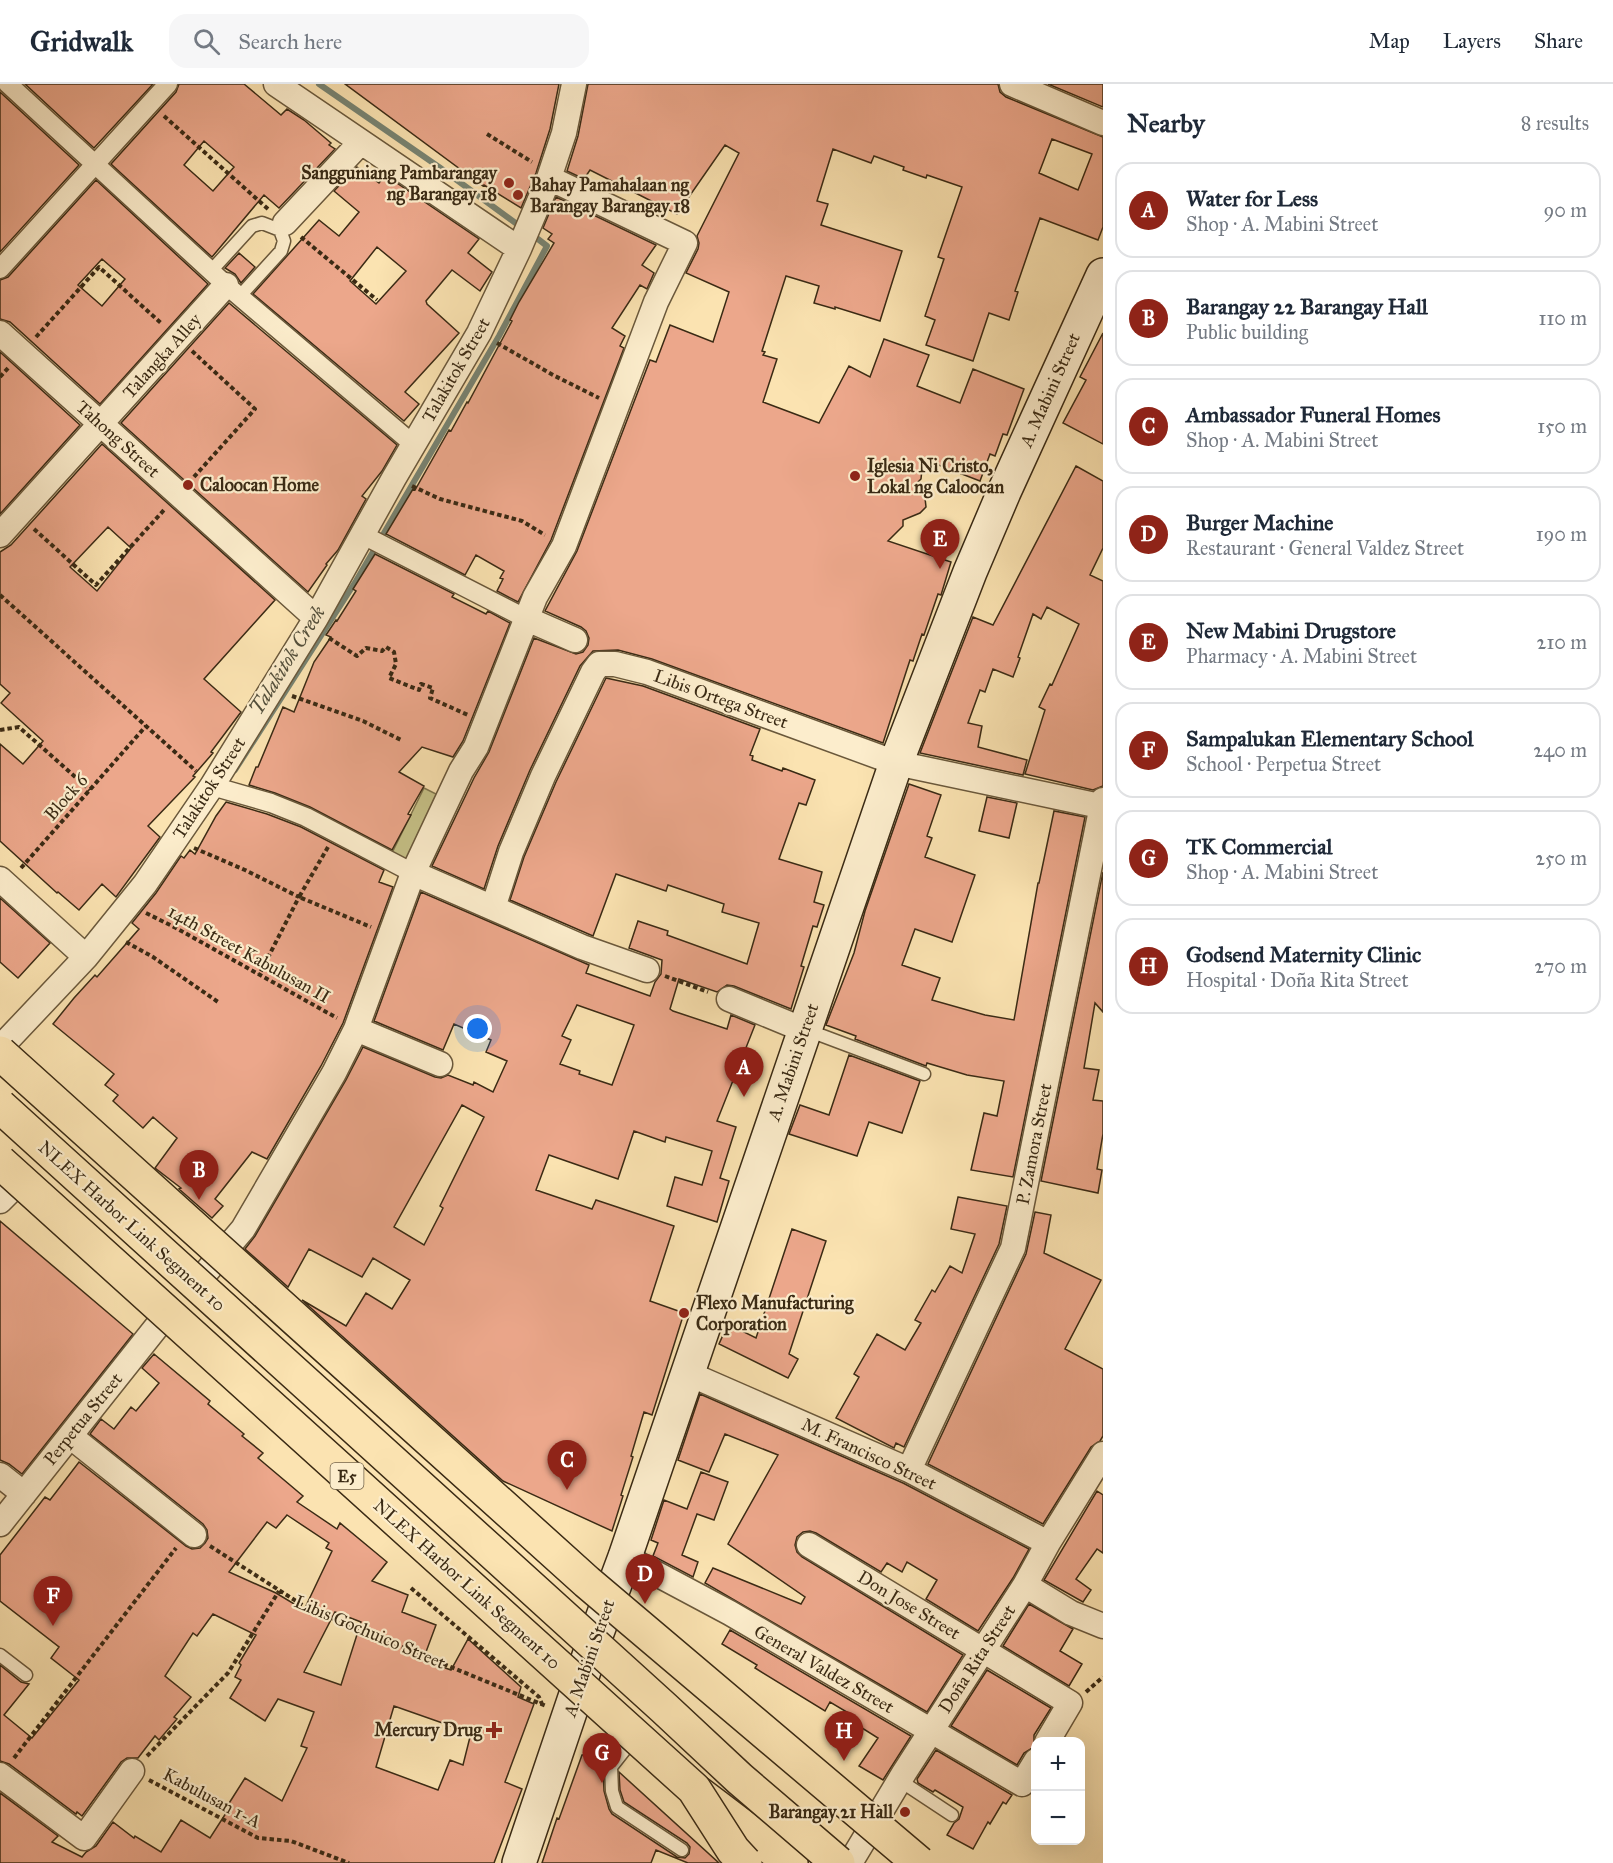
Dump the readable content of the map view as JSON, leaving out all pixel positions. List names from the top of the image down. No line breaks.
{"streets":{"highway":["NLEX Harbor Link Segment 10","E5"],"main road":["A. Mabini Street"],"street":["Talangka Alley","Talakitok Street","Tahong Street","Libis Ortega Street","P. Zamora Street","Perpetua Street","M. Francisco Street","Don Jose Street","Doña Rita Street","General Valdez Street"],"path":["Block 6","14th Street Kabulusan II","Libis Gochuico Street","Kabulusan 1-A"]},"crossings":[["Talangka Alley","Tahong Street"],["Talakitok Street","Tahong Street"],["Talakitok Street","14th Street Kabulusan II"],["A. Mabini Street","Libis Ortega Street"],["A. Mabini Street","M. Francisco Street"],["A. Mabini Street","Libis Gochuico Street"],["A. Mabini Street","General Valdez Street"],["Libis Ortega Street","P. Zamora Street"],["P. Zamora Street","M. Francisco Street"],["NLEX Harbor Link Segment 10","Perpetua Street"],["M. Francisco Street","Doña Rita Street"],["Don Jose Street","Doña Rita Street"],["Doña Rita Street","General Valdez Street"]],"water":["Talakitok Creek"],"places":{"other":["Sangguniang Pambarangay ng Barangay 18","Bahay Pamahalaan ng Barangay Barangay 18","Iglesia Ni Cristo, Lokal ng Caloocan","Caloocan Home","Flexo Manufacturing Corporation","Barangay 21 Hall"],"health":["Mercury Drug"]},"page":{"header":"Gridwalk","search":"Search here","nav":["Map","Layers","Share"],"heading":["Nearby","8 results"],"list":[{"mark":"A","name":"Water for Less","note":"Shop · A. Mabini Street","value":"90 m"},{"mark":"B","name":"Barangay 22 Barangay Hall","note":"Public building","value":"110 m"},{"mark":"C","name":"Ambassador Funeral Homes","note":"Shop · A. Mabini Street","value":"150 m"},{"mark":"D","name":"Burger Machine","note":"Restaurant · General Valdez Street","value":"190 m"},{"mark":"E","name":"New Mabini Drugstore","note":"Pharmacy · A. Mabini Street","value":"210 m"},{"mark":"F","name":"Sampalukan Elementary School","note":"School · Perpetua Street","value":"240 m"},{"mark":"G","name":"TK Commercial","note":"Shop · A. Mabini Street","value":"250 m"},{"mark":"H","name":"Godsend Maternity Clinic","note":"Hospital · Doña Rita Street","value":"270 m"}],"pins":["E","A","B","C","D","F","H","G"],"map_buttons":["+","−"]}}
